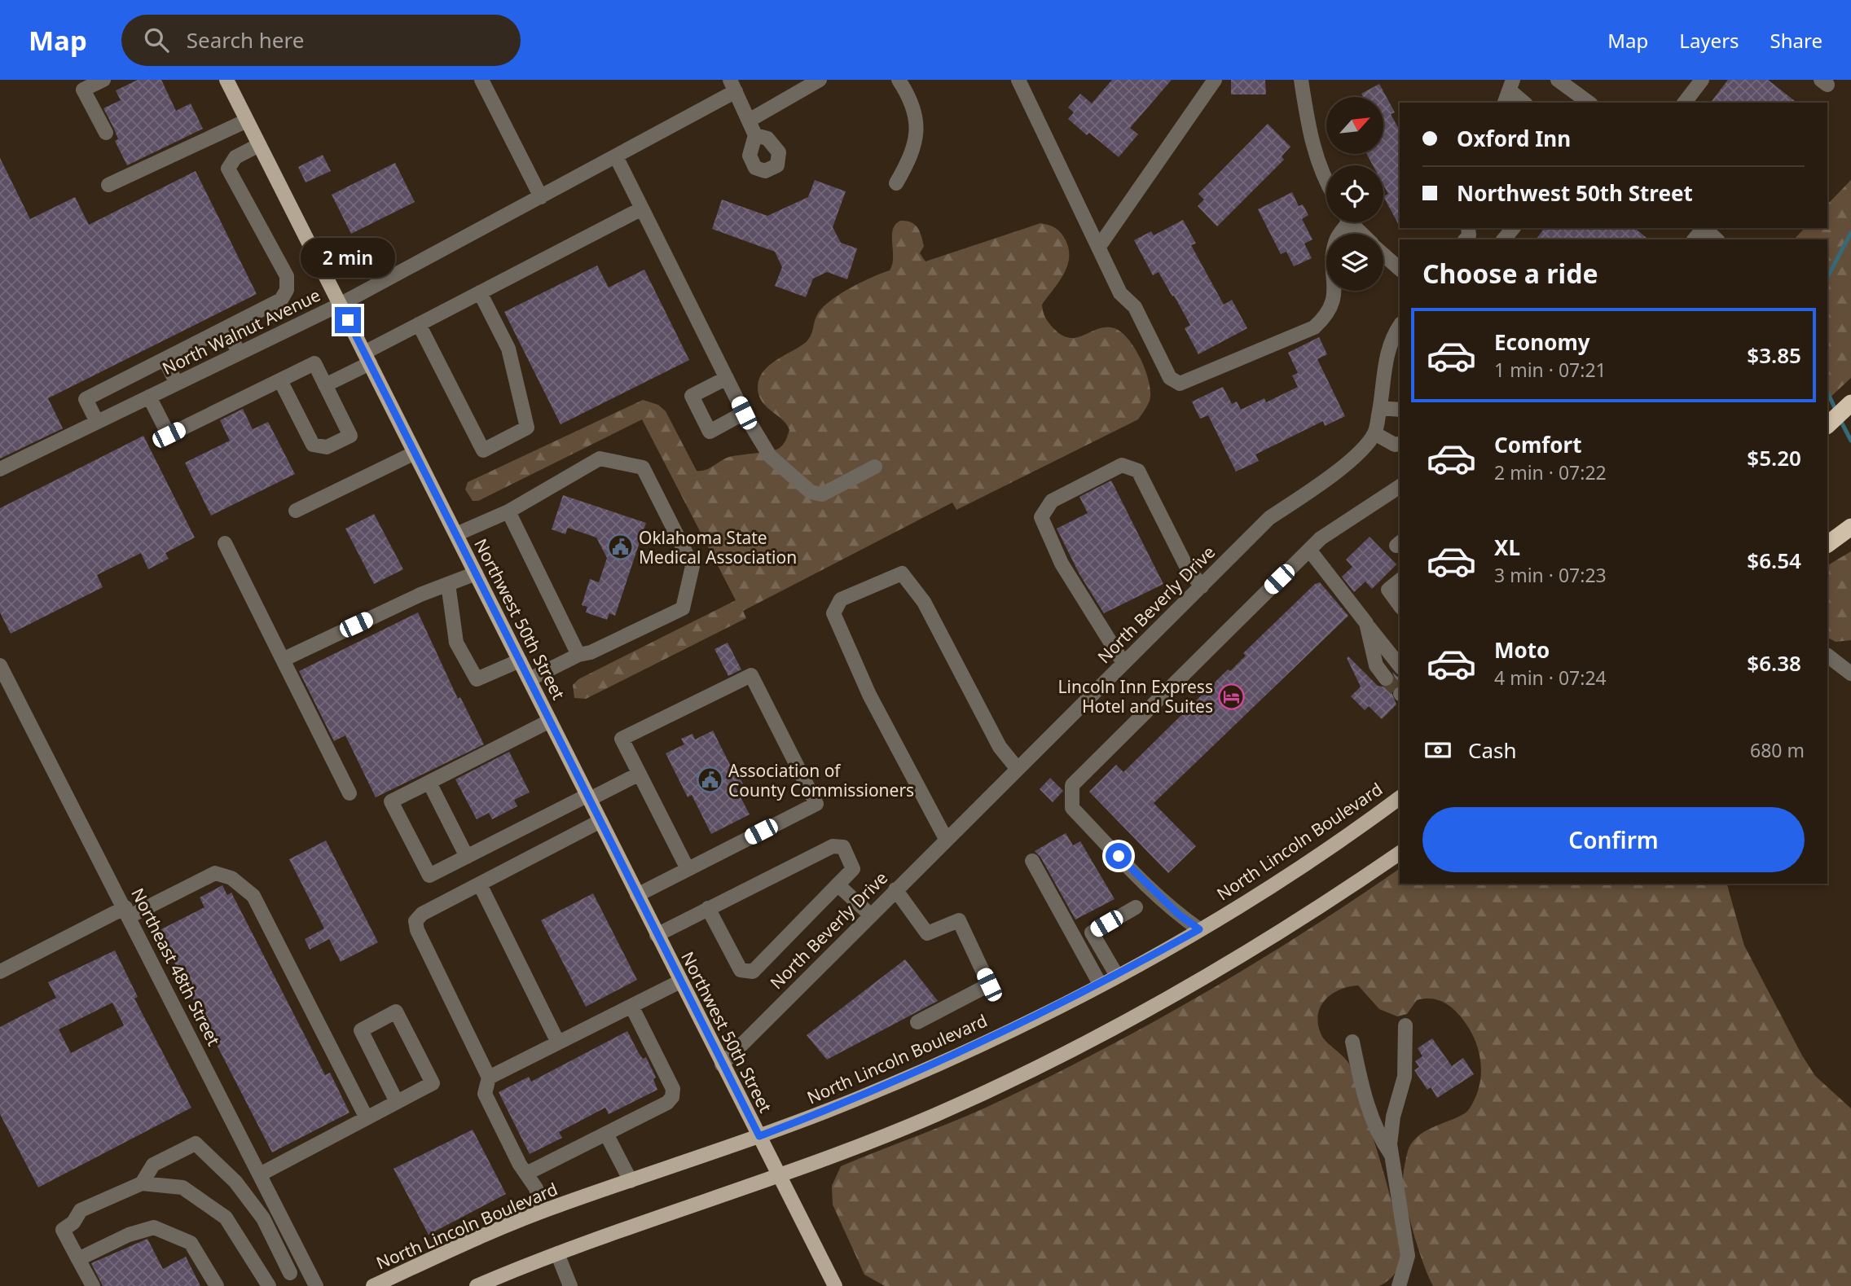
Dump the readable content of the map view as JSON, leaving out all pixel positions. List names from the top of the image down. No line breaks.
{"streets":{"main road":["Northwest 50th Street","North Lincoln Boulevard"],"street":["North Walnut Avenue","North Beverly Drive","Northeast 48th Street"]},"crossings":[["North Walnut Avenue","Northwest 50th Street"],["North Beverly Drive","Northwest 50th Street"],["Northwest 50th Street","North Lincoln Boulevard"]],"places":{"public building":["Oklahoma State Medical Association","Association of County Commissioners"],"hotel":["Lincoln Inn Express Hotel and Suites"]},"north":"top right","page":{"header":"Map","search":"Search here","nav":["Map","Layers","Share"],"banner":["Oxford Inn","Northwest 50th Street"],"bubble":"2 min","heading":"Choose a ride","list":[{"name":"Economy","note":"1 min · 07:21","value":"$3.85"},{"name":"Comfort","note":"2 min · 07:22","value":"$5.20"},{"name":"XL","note":"3 min · 07:23","value":"$6.54"},{"name":"Moto","note":"4 min · 07:24","value":"$6.38"}],"pay":["Cash","680 m"],"buttons":"Confirm"}}
